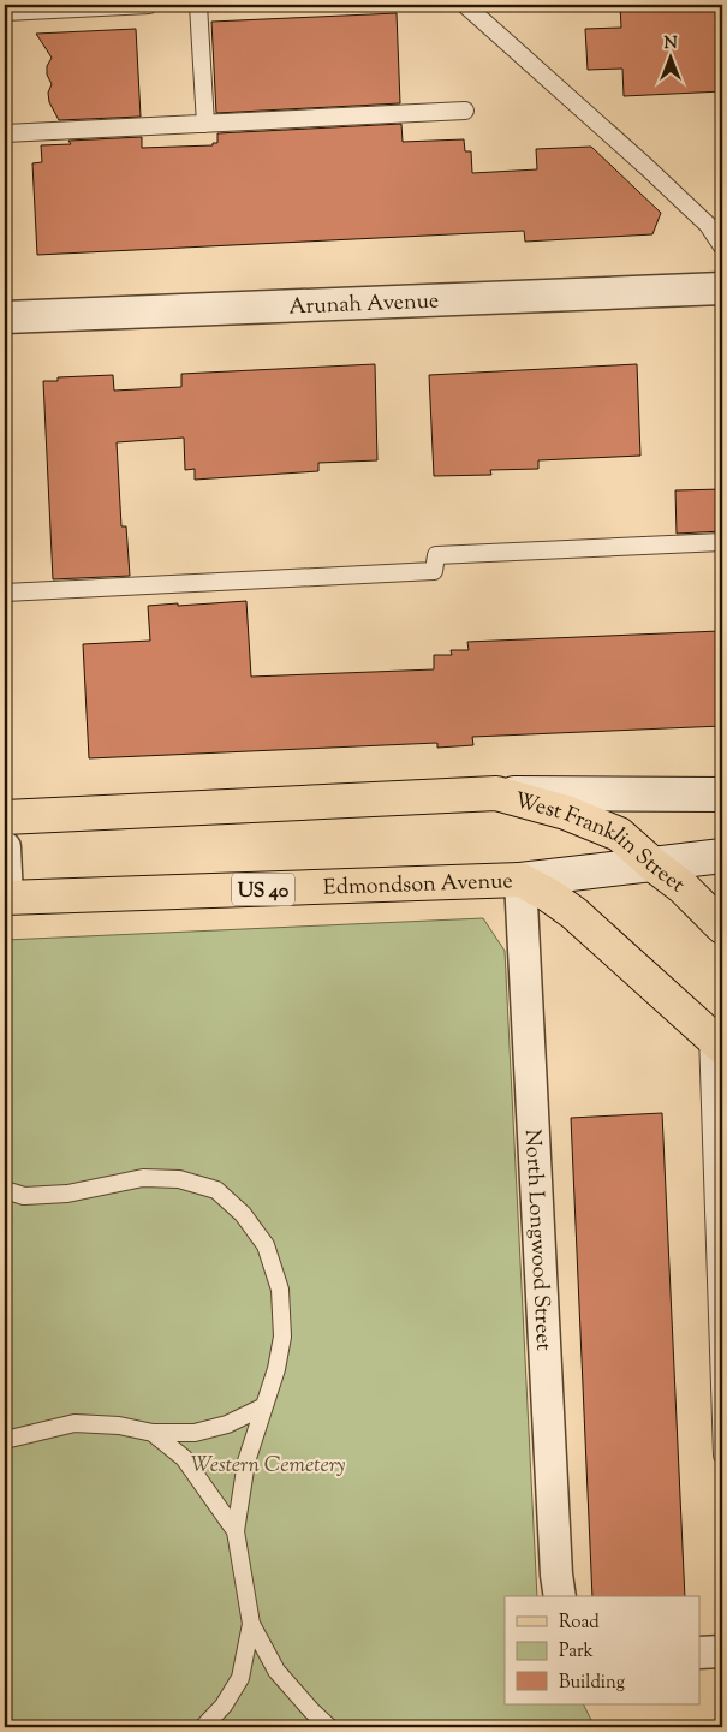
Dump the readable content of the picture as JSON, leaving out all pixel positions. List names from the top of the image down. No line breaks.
{"streets":{"main road":["West Franklin Street","Edmondson Avenue","US 40"],"street":["Arunah Avenue","North Longwood Street"]},"crossings":[["West Franklin Street","Edmondson Avenue"],["Edmondson Avenue","North Longwood Street"]],"parks":["Western Cemetery"],"legend":["Road","Park","Building"],"north":"top"}
